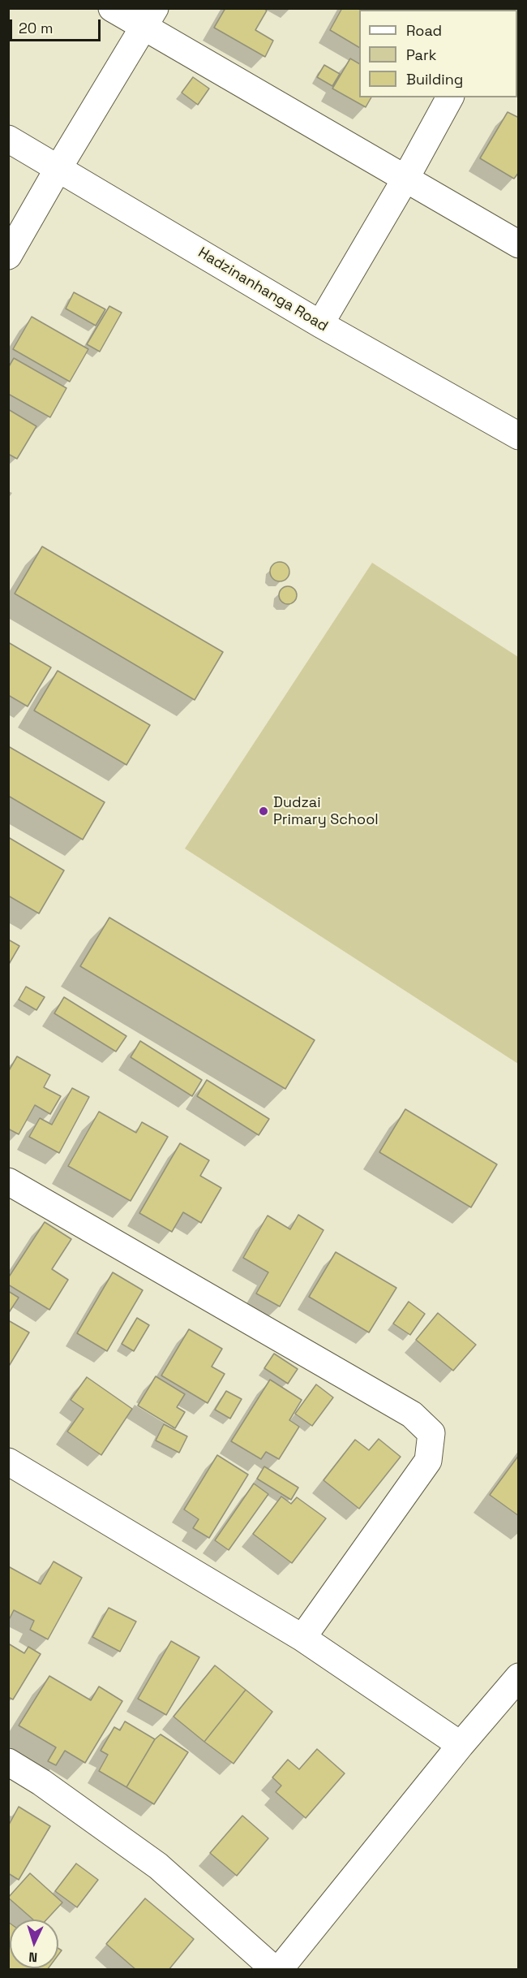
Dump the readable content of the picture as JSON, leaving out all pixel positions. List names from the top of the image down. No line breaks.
{"streets":{"street":["Hadzinanhanga Road"]},"places":["Dudzai Primary School"],"legend":["Road","Park","Building"],"scale_bar":"20 m","north":"bottom"}
